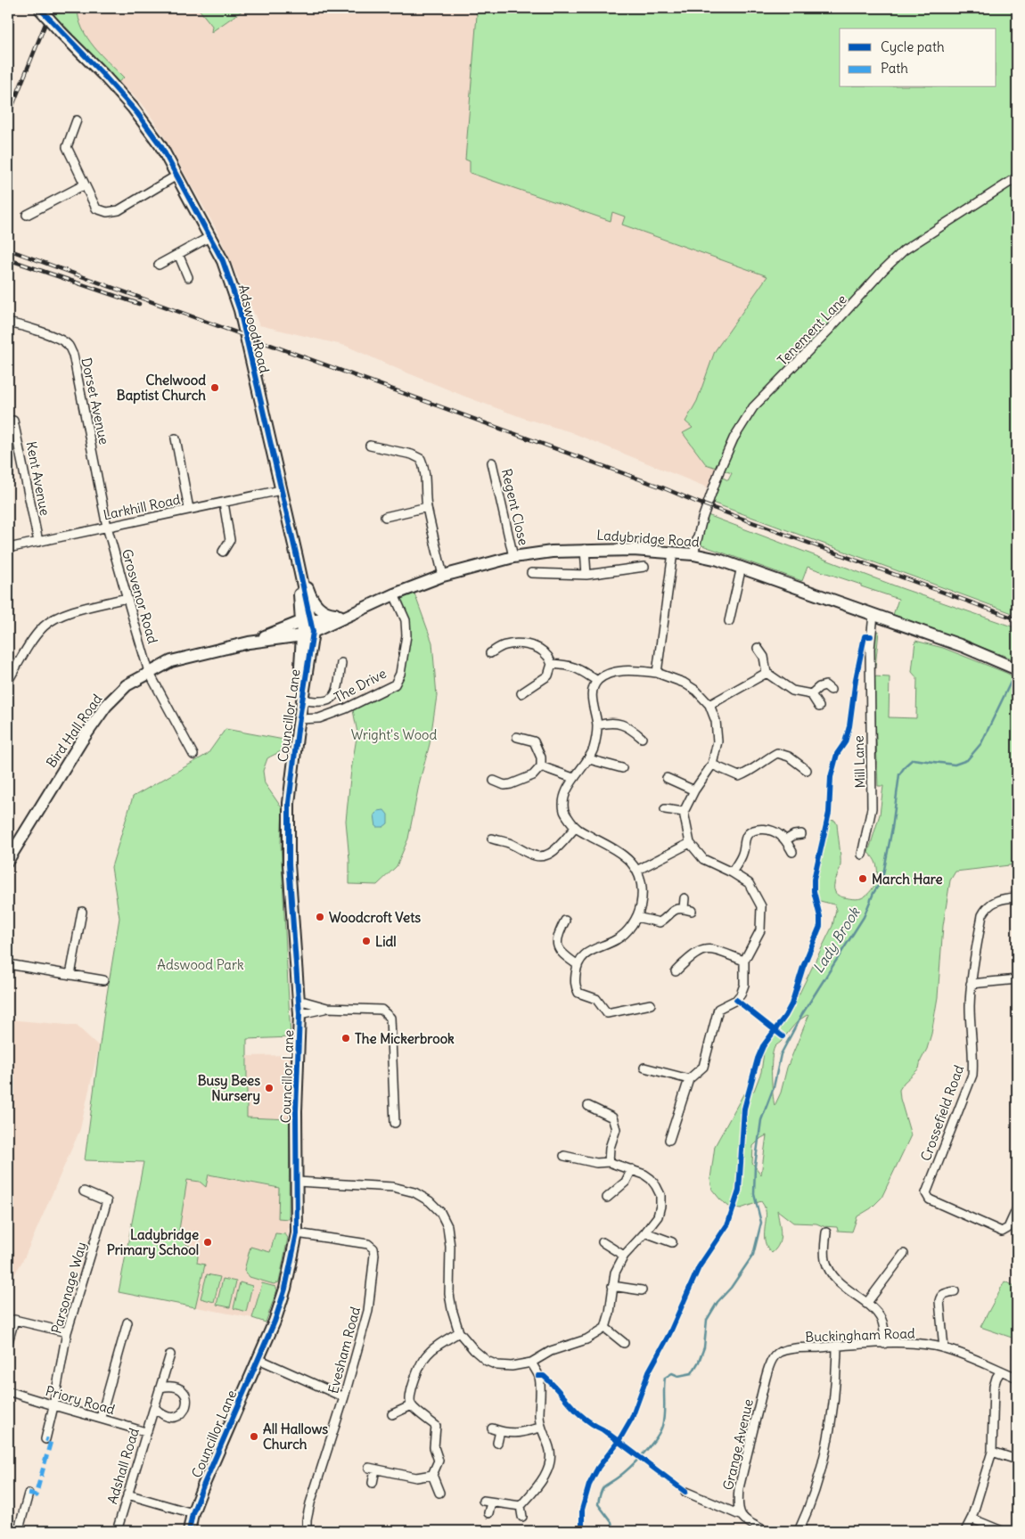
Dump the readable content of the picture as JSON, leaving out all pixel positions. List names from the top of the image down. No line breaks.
{"streets":{"street":["Adswood Road","Tenement Lane","Dorset Avenue","Kent Avenue","Larkhill Road","Regent Close","Ladybridge Road","Grosvenor Road","The Drive","Councillor Lane","Bird Hall Road","Mill Lane","Crossefield Road","Parsonage Way","Buckingham Road","Evesham Road","Priory Road","Grange Avenue","Adshall Road"]},"crossings":[["Adswood Road","Larkhill Road"],["Adswood Road","Ladybridge Road"],["Adswood Road","Councillor Lane"],["Adswood Road","Bird Hall Road"],["Tenement Lane","Ladybridge Road"],["Dorset Avenue","Larkhill Road"],["Dorset Avenue","Grosvenor Road"],["Kent Avenue","Larkhill Road"],["Larkhill Road","Grosvenor Road"],["Regent Close","Ladybridge Road"],["Ladybridge Road","The Drive"],["Ladybridge Road","Councillor Lane"],["Ladybridge Road","Bird Hall Road"],["Ladybridge Road","Mill Lane"],["Grosvenor Road","Bird Hall Road"],["The Drive","Councillor Lane"],["Councillor Lane","Bird Hall Road"],["Councillor Lane","Evesham Road"],["Parsonage Way","Priory Road"],["Buckingham Road","Grange Avenue"],["Priory Road","Adshall Road"]],"water":["Lady Brook"],"parks":["Wright's Wood","Adswood Park"],"places":["Chelwood Baptist Church","March Hare","Woodcroft Vets","Lidl","The Mickerbrook","Busy Bees Nursery","Ladybridge Primary School","All Hallows Church"],"legend":["Cycle path","Path"]}
